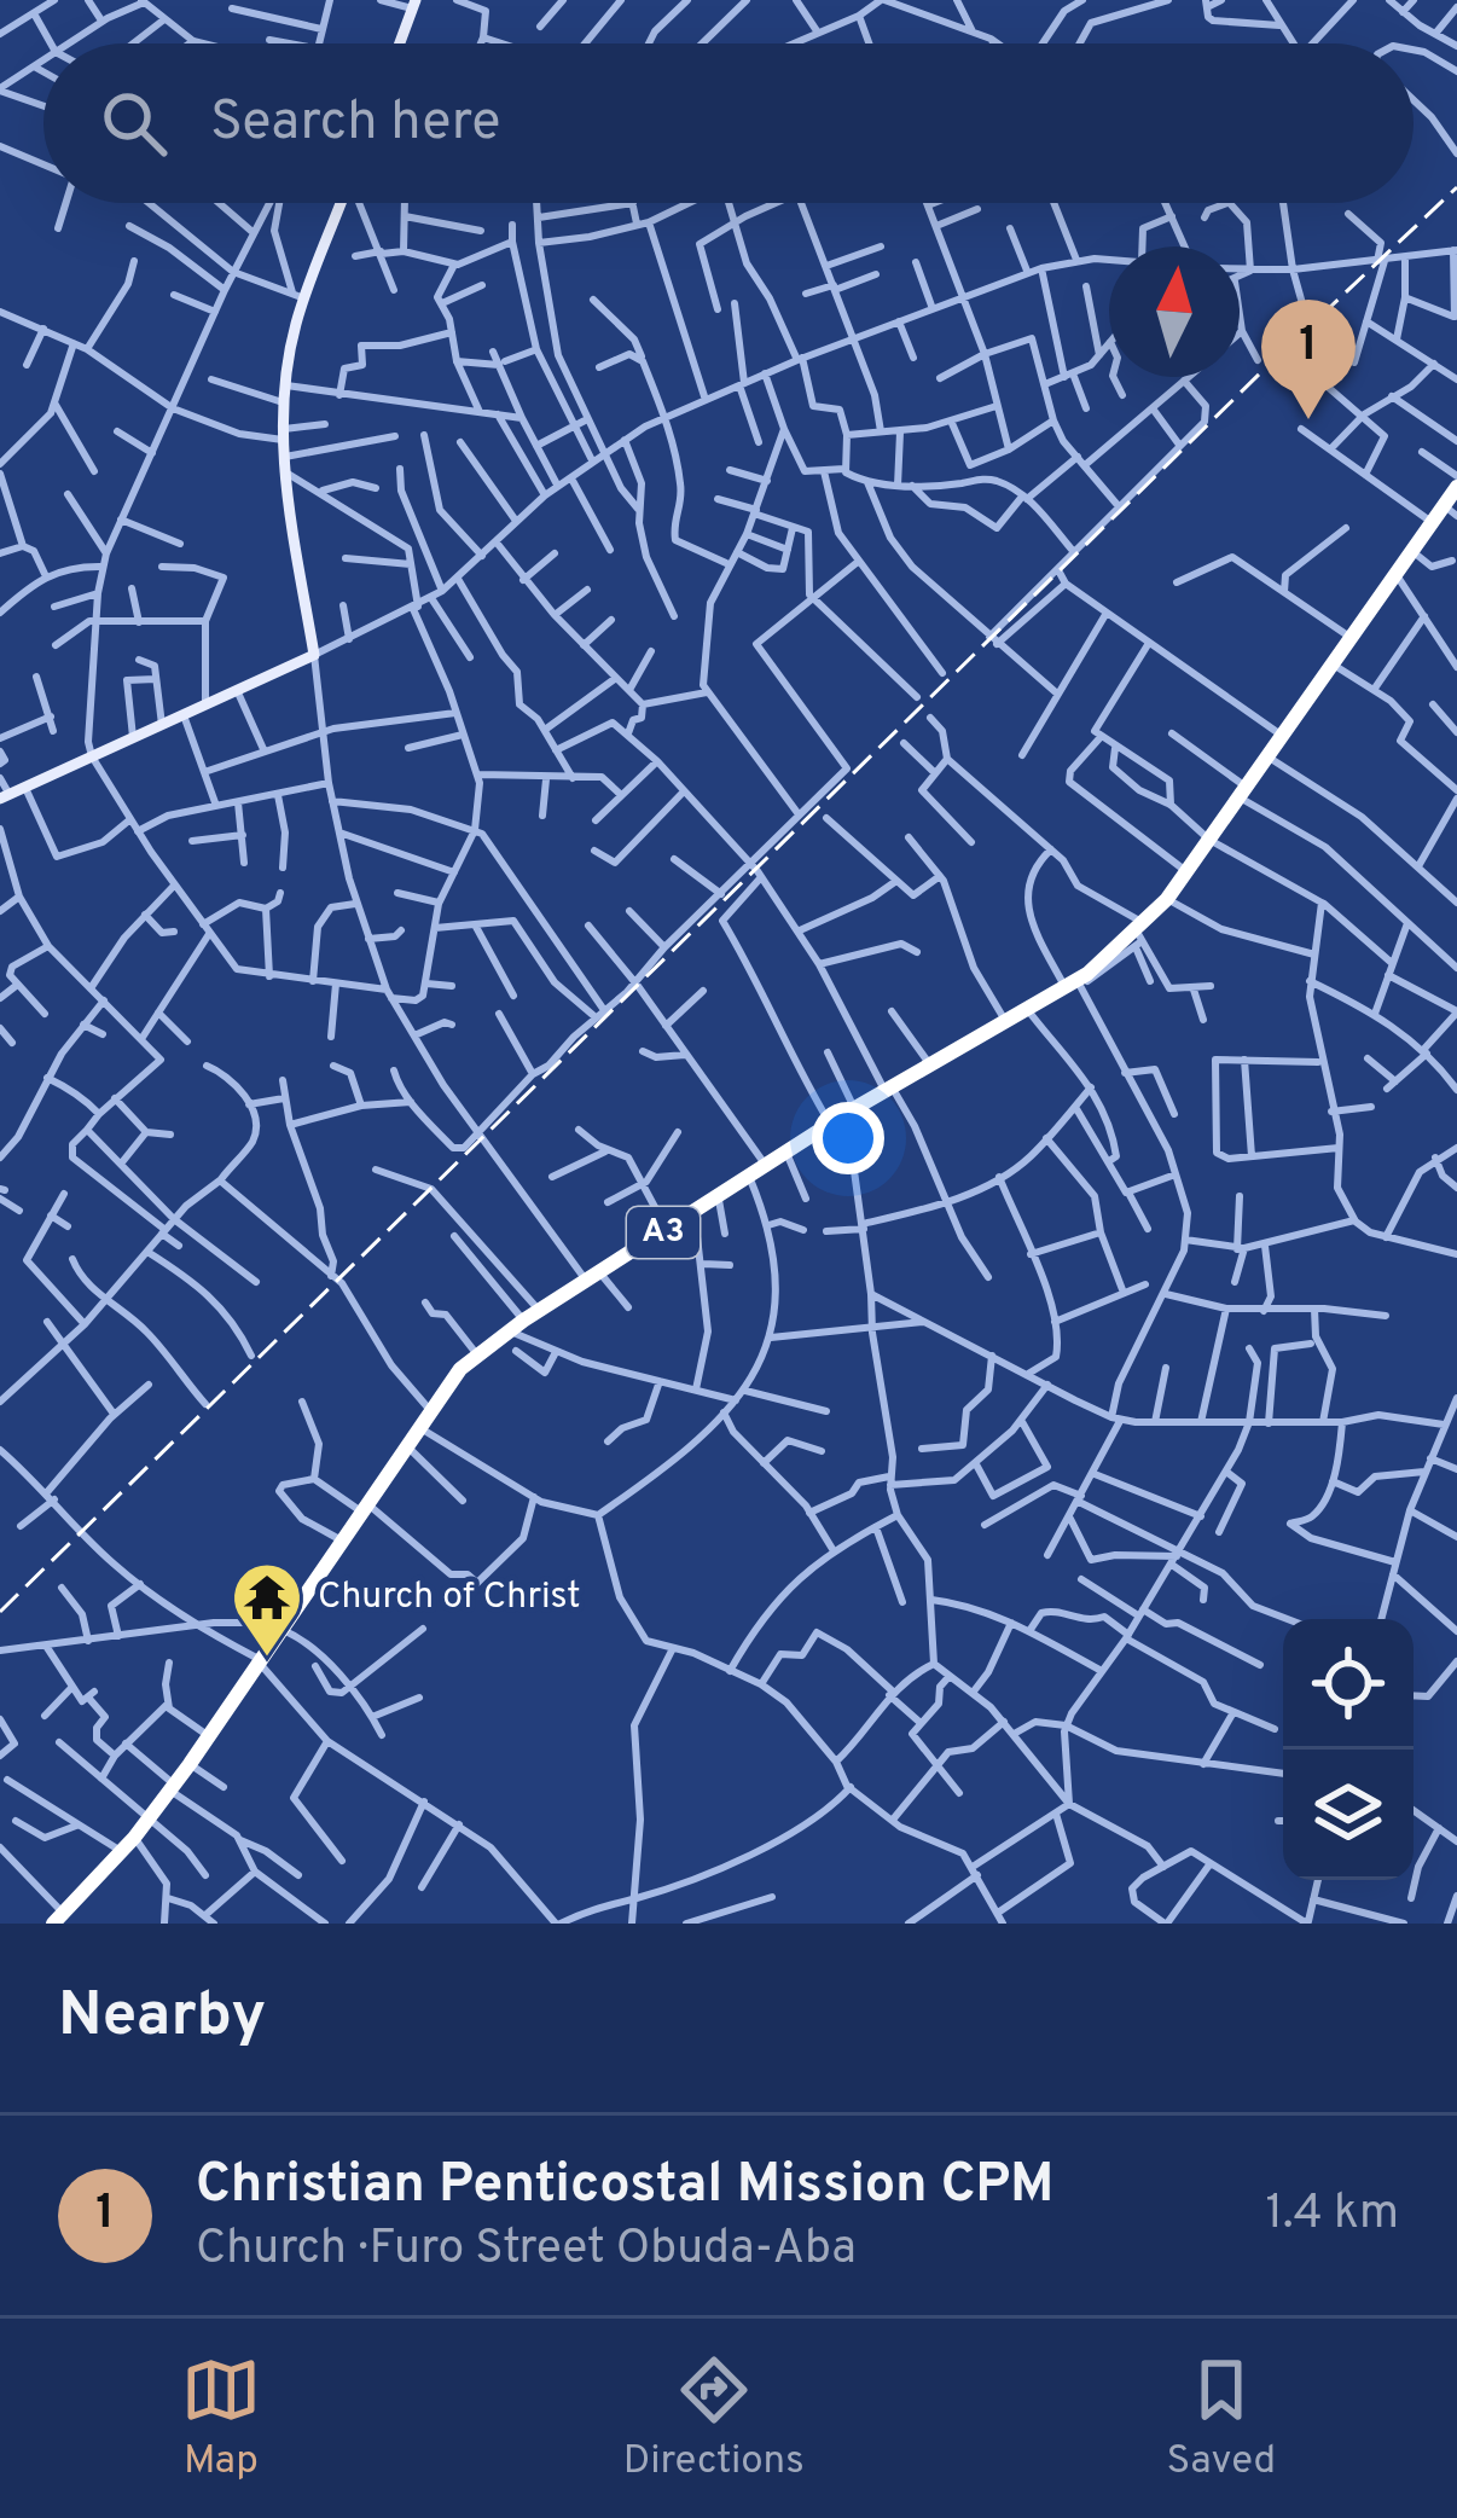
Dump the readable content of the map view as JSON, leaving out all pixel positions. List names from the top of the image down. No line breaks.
{"streets":{"highway":["A3"]},"places":{"temple":["Church of Christ"]},"north":"top","page":{"search":"Search here","pins":"1","heading":"Nearby","list":[{"mark":"1","name":"Christian Penticostal Mission CPM","note":"Church · Furo Street Obuda-Aba","value":"1.4 km"}],"nav":["Map","Directions","Saved"]}}
